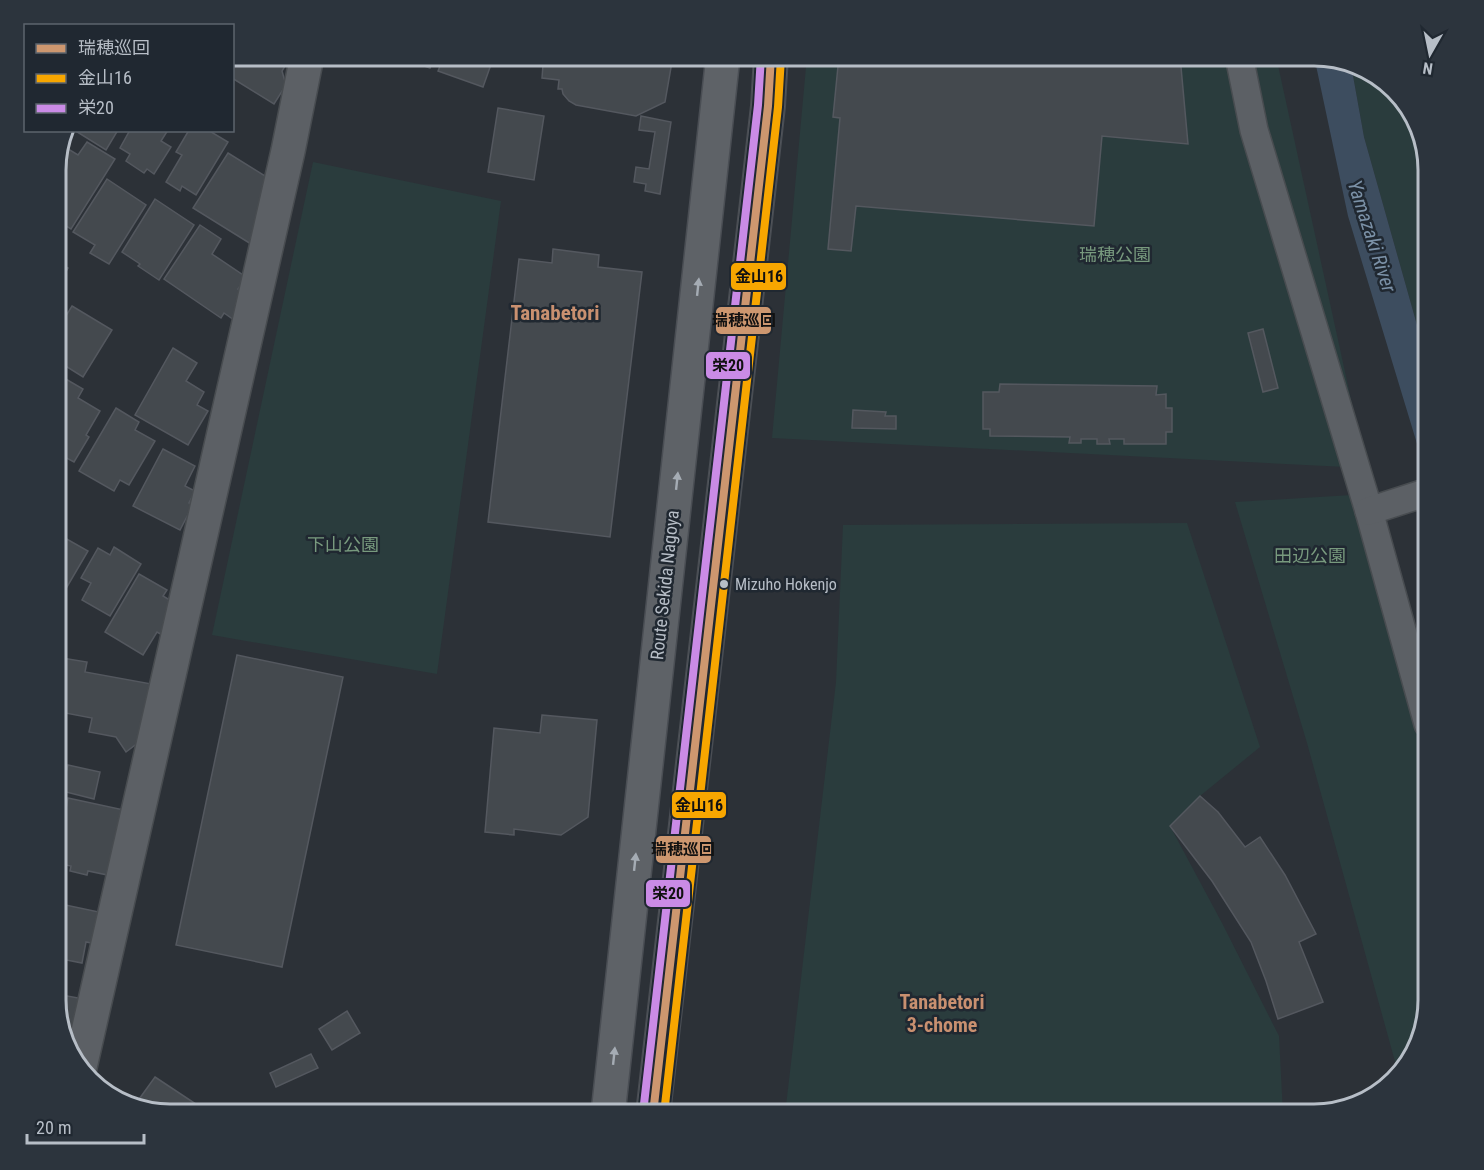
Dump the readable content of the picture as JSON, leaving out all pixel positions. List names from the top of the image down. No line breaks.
{"streets":{"main road":["Route Sekida Nagoya"]},"districts":["Tanabetori","Tanabetori 3-chome"],"water":["Yamazaki River"],"parks":["瑞穂公園","下山公園","田辺公園"],"places":["Mizuho Hokenjo"],"lines":["transit line 瑞穂巡回","transit line 金山16","transit line 栄20"],"legend":["瑞穂巡回","金山16","栄20"],"scale_bar":"20 m","north":"bottom"}
